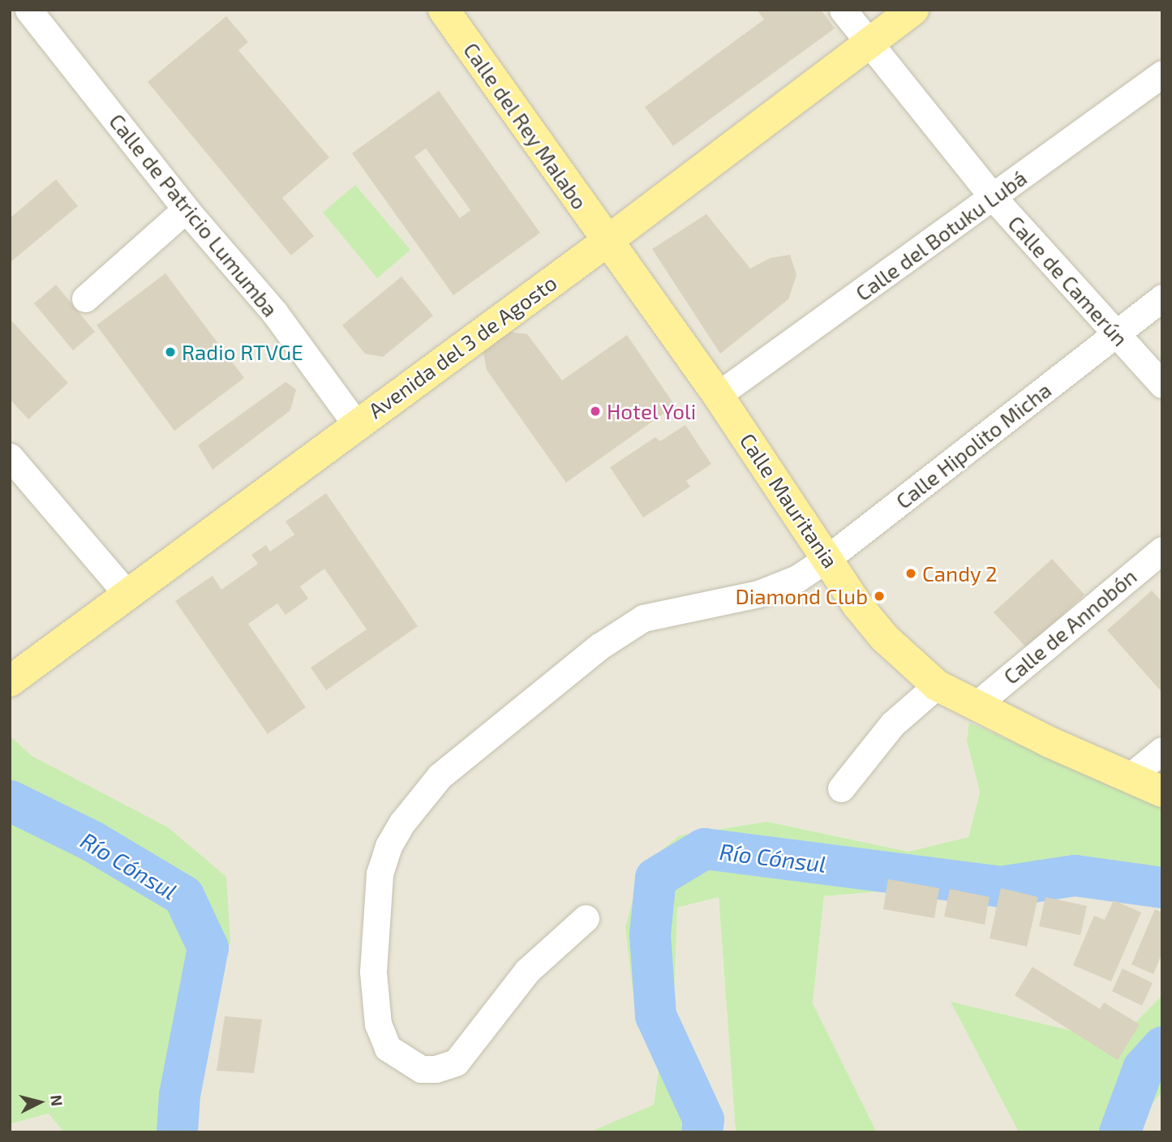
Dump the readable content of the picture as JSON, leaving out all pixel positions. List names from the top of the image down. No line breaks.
{"streets":{"main road":["Calle del Rey Malabo","Avenida del 3 de Agosto","Calle Mauritania"],"street":["Calle de Patricio Lumumba","Calle del Botuku Lubá","Calle de Camerún","Calle Hipolito Micha","Calle de Annobón"]},"crossings":[["Calle del Rey Malabo","Avenida del 3 de Agosto"],["Calle del Rey Malabo","Calle Mauritania"],["Calle de Patricio Lumumba","Avenida del 3 de Agosto"],["Calle del Botuku Lubá","Calle de Camerún"],["Calle del Botuku Lubá","Calle Mauritania"],["Calle de Camerún","Avenida del 3 de Agosto"],["Calle de Camerún","Calle Hipolito Micha"],["Avenida del 3 de Agosto","Calle Mauritania"],["Calle Hipolito Micha","Calle Mauritania"],["Calle Mauritania","Calle de Annobón"]],"water":["Río Cónsul"],"places":["Radio RTVGE","Hotel Yoli","Candy 2","Diamond Club"],"north":"right"}
